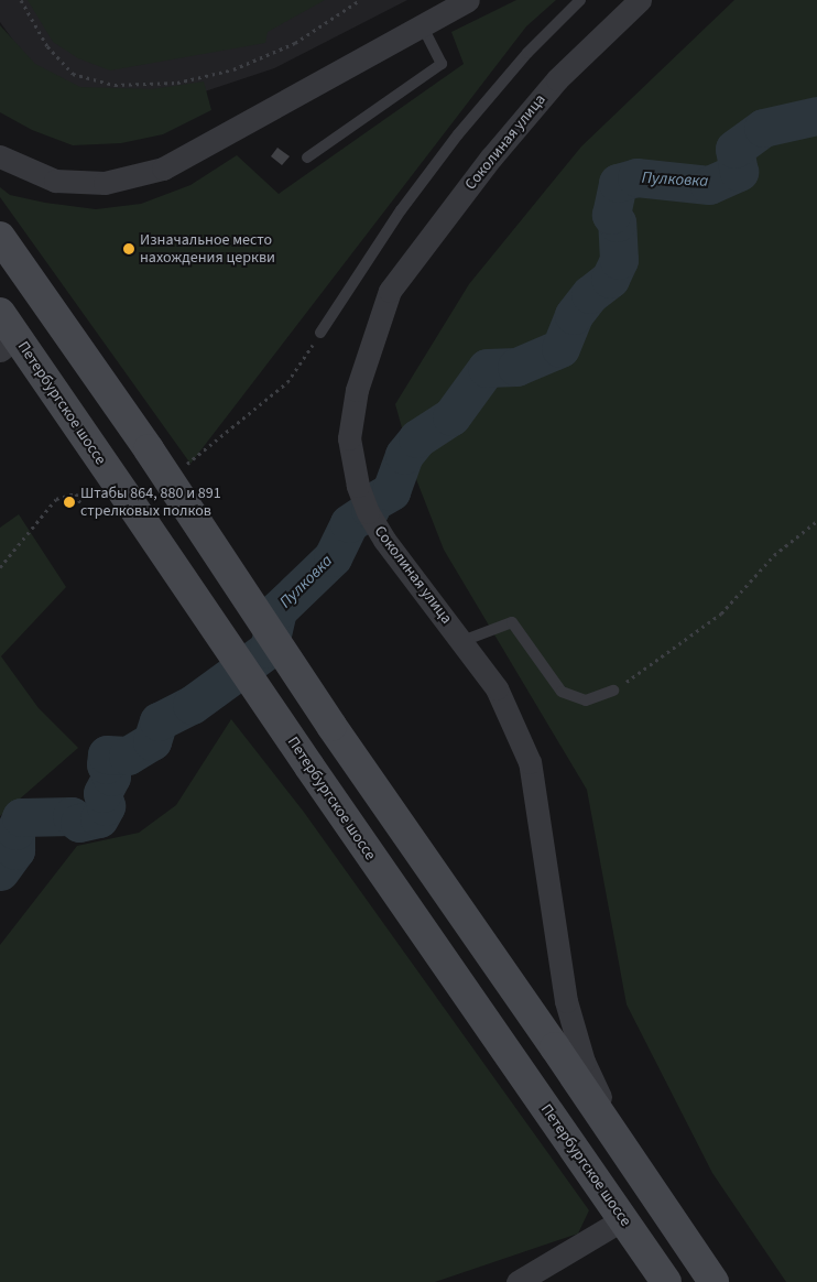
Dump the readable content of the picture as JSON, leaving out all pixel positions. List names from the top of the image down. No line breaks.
{"streets":{"main road":["Петербургское шоссе"],"street":["Соколиная улица"]},"water":["Пулковка"],"places":["Изначальное место нахождения церкви","Штабы 864, 880 и 891 стрелковых полков"]}
